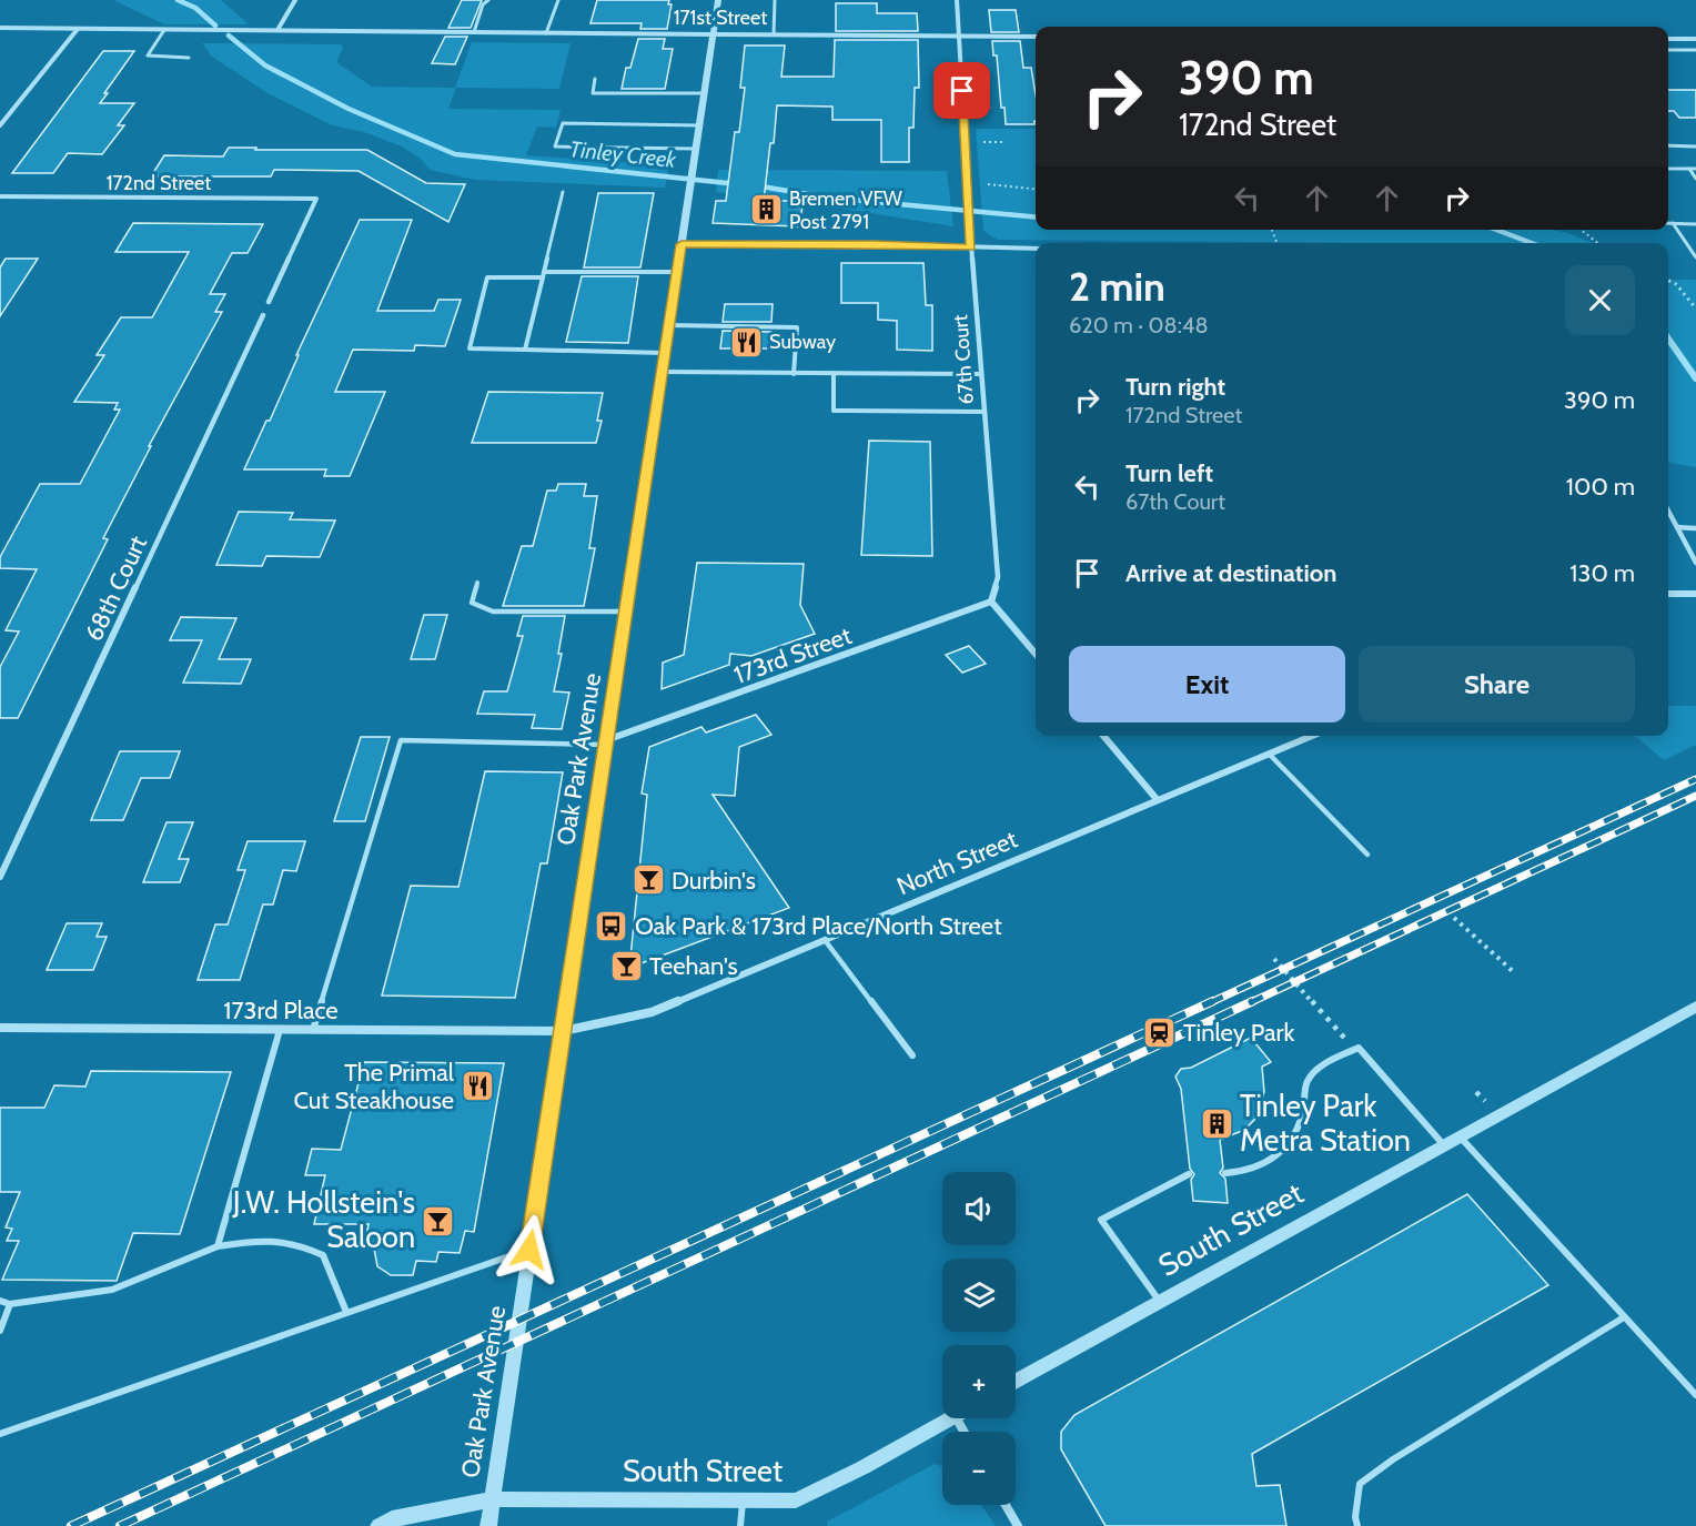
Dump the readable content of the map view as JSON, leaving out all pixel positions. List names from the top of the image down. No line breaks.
{"streets":{"street":["171st Street","172nd Street","67th Court","68th Court","173rd Street","Oak Park Avenue","North Street","173rd Place","South Street"]},"crossings":[["171st Street","67th Court"],["171st Street","Oak Park Avenue"],["67th Court","173rd Street"],["173rd Street","Oak Park Avenue"],["Oak Park Avenue","North Street"],["Oak Park Avenue","173rd Place"],["Oak Park Avenue","South Street"],["North Street","173rd Place"]],"water":["Tinley Creek"],"places":{"building":["Bremen VFW Post 2791","Tinley Park Metra Station"],"restaurant":["Subway","The Primal Cut Steakhouse"],"bar":["Durbin's","Teehan's","J.W. Hollstein's Saloon"],"bus stop":["Oak Park & 173rd Place/North Street"],"station":["Tinley Park"]},"page":{"turn":["390 m","172nd Street"],"heading":["2 min","620 m · 08:48"],"list":[{"name":"Turn right","note":"172nd Street","value":"390 m"},{"name":"Turn left","note":"67th Court","value":"100 m"},{"name":"Arrive at destination","value":"130 m"}],"buttons":["Exit","Share"],"map_buttons":["+","−"]}}
